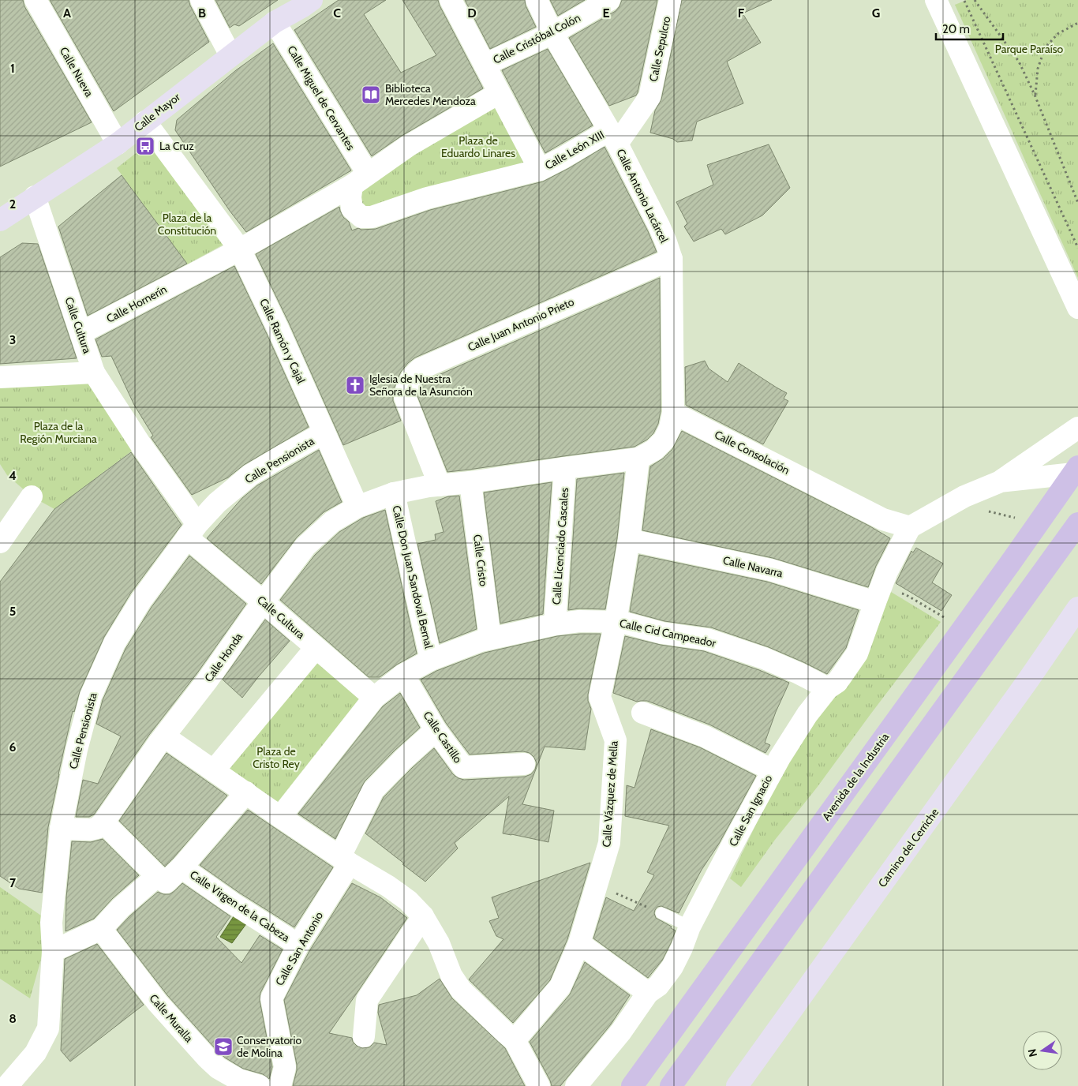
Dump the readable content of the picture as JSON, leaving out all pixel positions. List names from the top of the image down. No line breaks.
{"streets":{"main road":["Avenida de la Industria"],"street":["Calle Cristóbal Colón","Calle Sepulcro","Calle Nueva","Calle Miguel de Cervantes","Calle Mayor","Calle León XIII","Calle Antonio Lacárcel","Calle Hornerín","Calle Juan Antonio Prieto","Calle Cultura","Calle Ramón y Cajal","Calle Consolación","Calle Pensionista","Calle Licenciado Cascales","Calle Cristo","Calle Navarra","Calle Don Juan Sandoval Bernal","Calle Cid Campeador","Calle Honda","Calle Castillo","Calle Vázquez de Mella","Calle San Ignacio","Camino del Cerriche","Calle Virgen de la Cabeza","Calle San Antonio","Calle Muralla"]},"crossings":[["Calle Cristóbal Colón","Calle Antonio Lacárcel"],["Calle Sepulcro","Calle León XIII"],["Calle Sepulcro","Calle Antonio Lacárcel"],["Calle Nueva","Calle Mayor"],["Calle Miguel de Cervantes","Calle Mayor"],["Calle Mayor","Calle Cultura"],["Calle León XIII","Calle Antonio Lacárcel"],["Calle Antonio Lacárcel","Calle Juan Antonio Prieto"],["Calle Antonio Lacárcel","Calle Consolación"],["Calle Hornerín","Calle Cultura"],["Calle Hornerín","Calle Ramón y Cajal"],["Calle Juan Antonio Prieto","Calle Honda"],["Calle Cultura","Calle Pensionista"],["Calle Cultura","Calle Cid Campeador"],["Calle Cultura","Calle Honda"],["Calle Ramón y Cajal","Calle Pensionista"],["Calle Ramón y Cajal","Calle Honda"],["Calle Consolación","Calle San Ignacio"],["Calle Licenciado Cascales","Calle Cid Campeador"],["Calle Cristo","Calle Cid Campeador"],["Calle Navarra","Calle Vázquez de Mella"],["Calle Navarra","Calle San Ignacio"],["Calle Don Juan Sandoval Bernal","Calle Cid Campeador"],["Calle Don Juan Sandoval Bernal","Calle Honda"],["Calle Cid Campeador","Calle Castillo"],["Calle Cid Campeador","Calle Vázquez de Mella"],["Calle Cid Campeador","Calle San Ignacio"],["Calle Castillo","Calle San Antonio"],["Calle Virgen de la Cabeza","Calle San Antonio"]],"parks":["Parque Paraíso","Plaza de Eduardo Linares","Plaza de la Constitución","Plaza de la Región Murciana","Plaza de Cristo Rey"],"places":{"library":["Biblioteca Mercedes Mendoza"],"bus stop":["La Cruz"],"church":["Iglesia de Nuestra Señora de la Asunción"],"school or university":["Conservatorio de Molina"]},"scale_bar":"20 m","north":"left","grid":{"columns":["A","B","C","D","E","F","G"],"rows":["1","2","3","4","5","6","7","8"]}}
